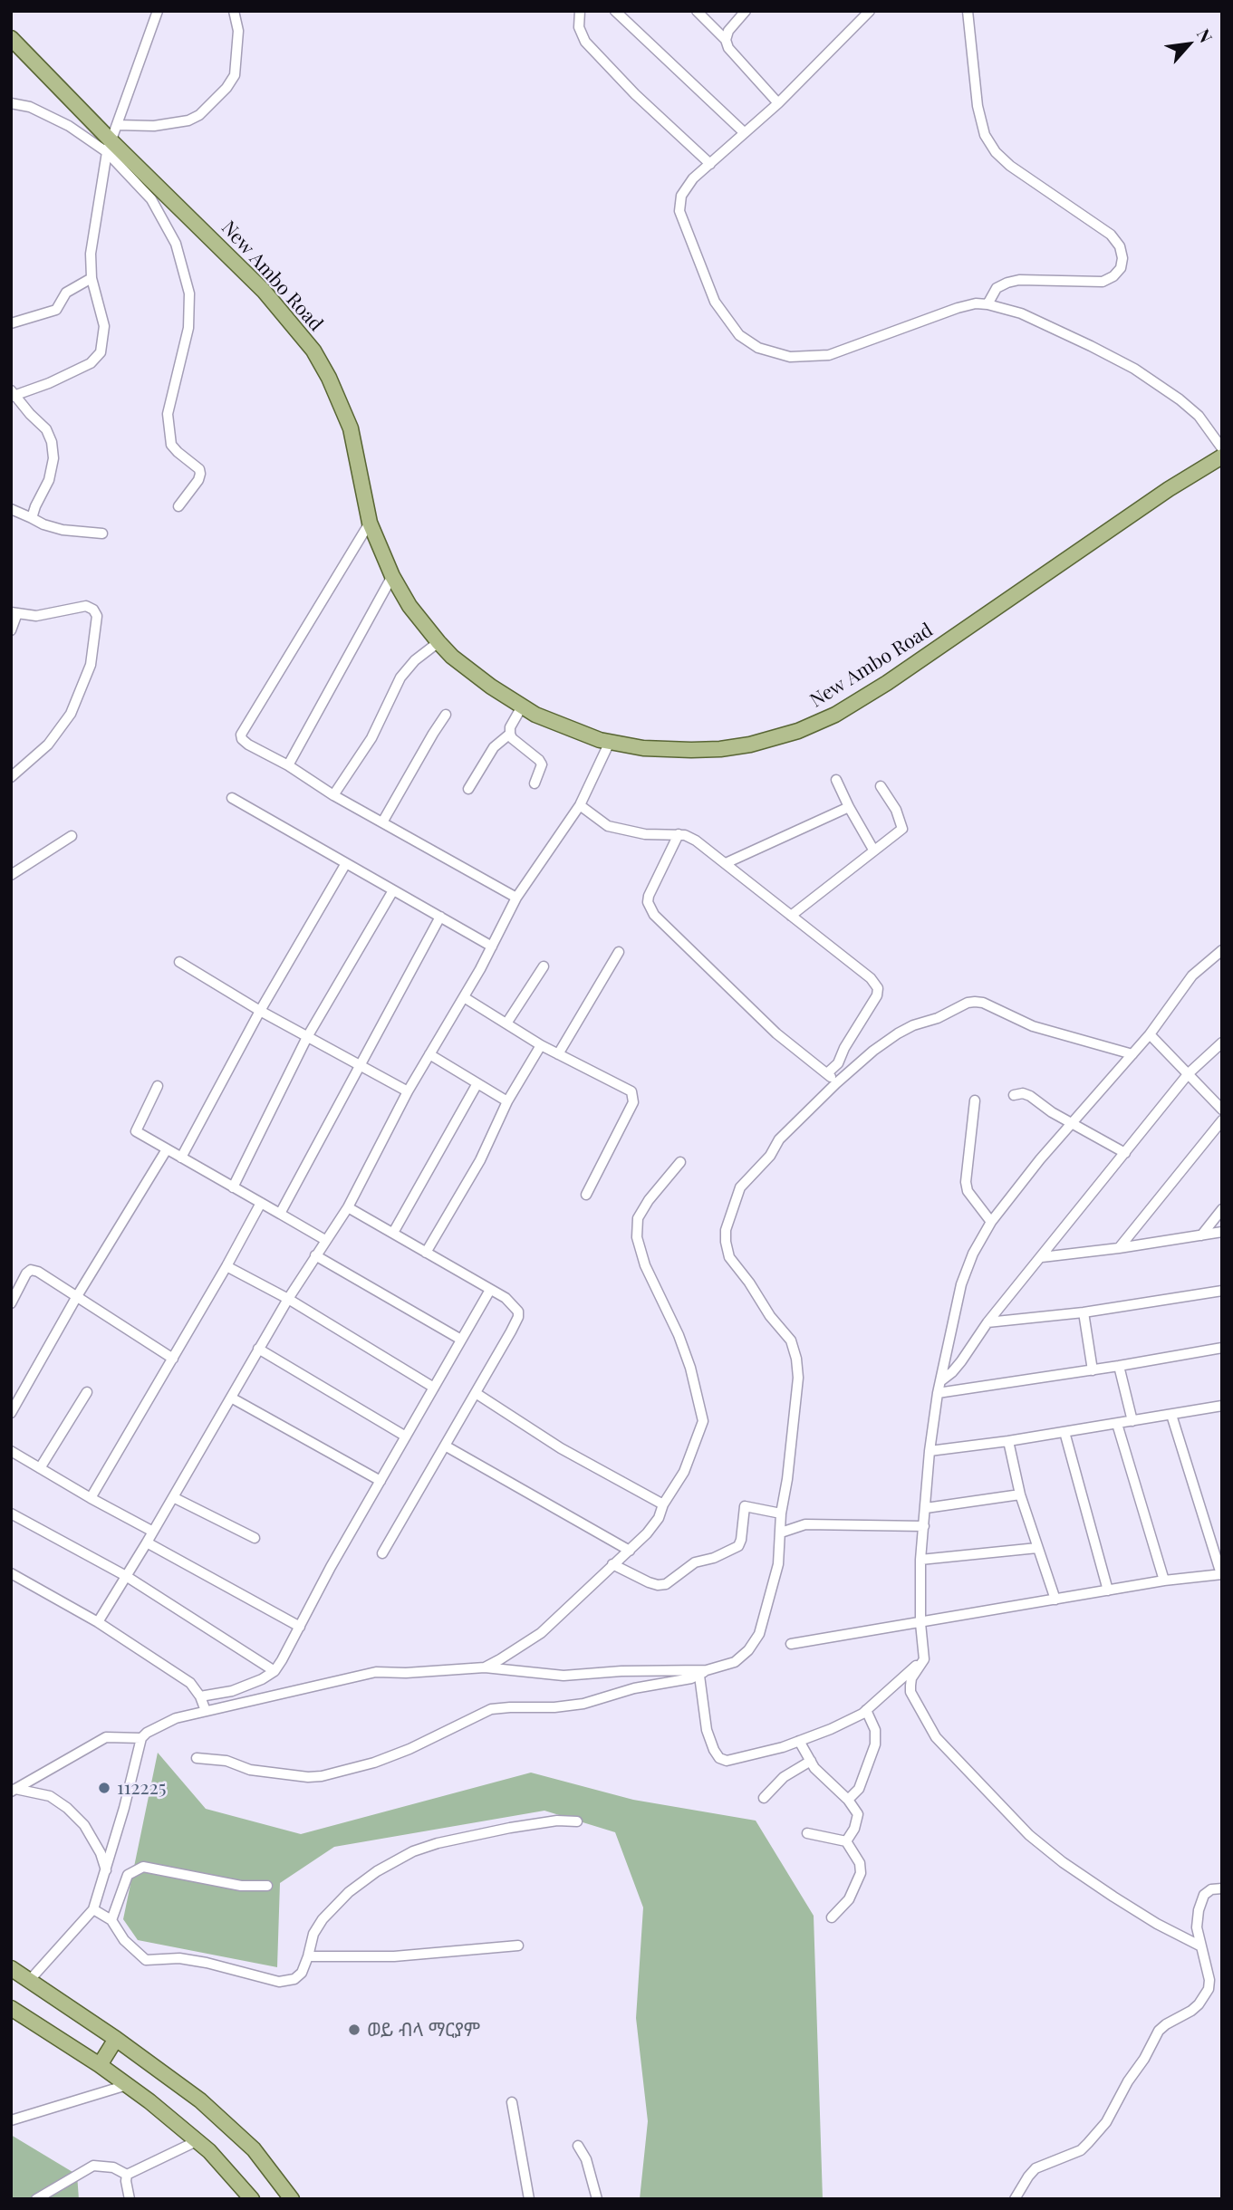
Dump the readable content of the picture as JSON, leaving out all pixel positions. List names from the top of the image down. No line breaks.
{"streets":{"main road":["New Ambo Road"]},"places":["112225","ወይ ብላ ማርያም"],"north":"top right"}
